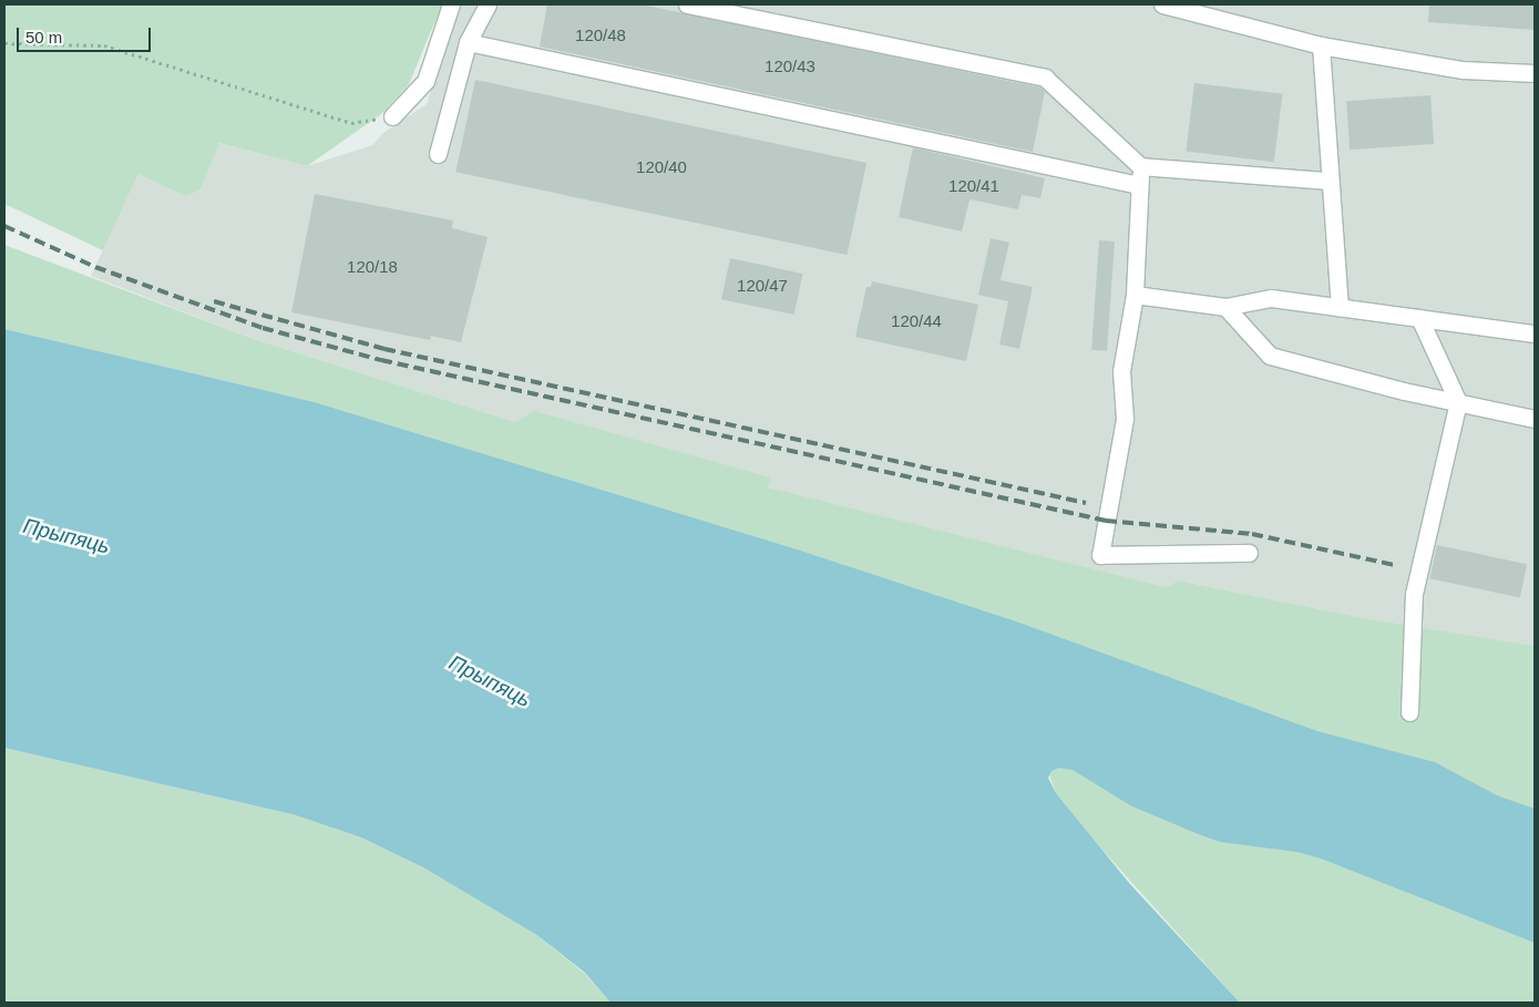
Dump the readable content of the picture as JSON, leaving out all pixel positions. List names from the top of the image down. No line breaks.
{"water":["Прыпяць"],"house_numbers":["120/48","120/43","120/40","120/41","120/18","120/47","120/44"],"scale_bar":"50 m"}
